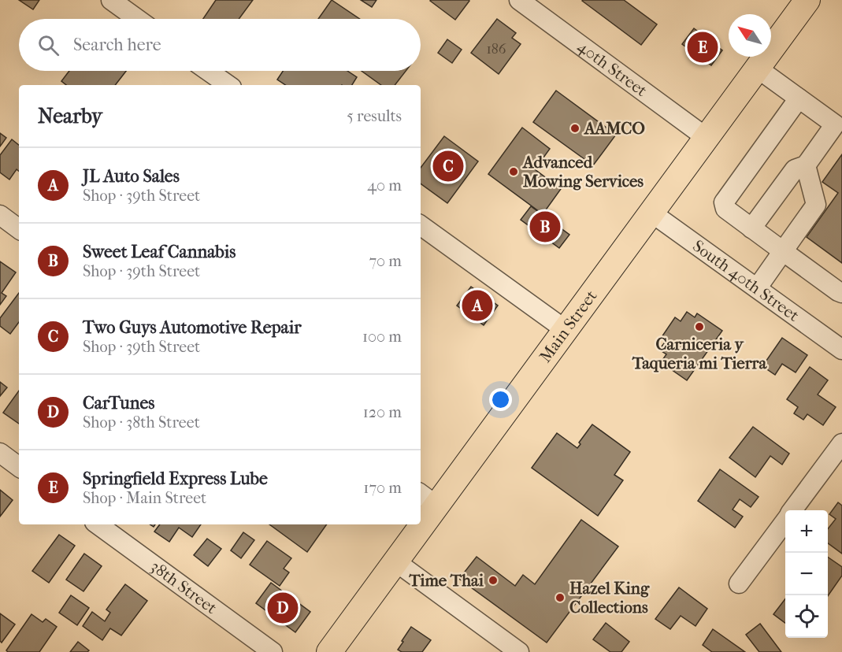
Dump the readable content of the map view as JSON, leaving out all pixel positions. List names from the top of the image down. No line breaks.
{"streets":{"main road":["Main Street"],"street":["40th Street","South 40th Street","38th Street"]},"crossings":[["40th Street","Main Street"],["South 40th Street","Main Street"]],"places":["AAMCO","Advanced Mowing Services","Carniceria y Taqueria mi Tierra","Time Thai","Hazel King Collections"],"house_numbers":["186"],"north":"top left","page":{"search":"Search here","pins":["E","C","B","A","D"],"heading":["Nearby","5 results"],"list":[{"mark":"A","name":"JL Auto Sales","note":"Shop · 39th Street","value":"40 m"},{"mark":"B","name":"Sweet Leaf Cannabis","note":"Shop · 39th Street","value":"70 m"},{"mark":"C","name":"Two Guys Automotive Repair","note":"Shop · 39th Street","value":"100 m"},{"mark":"D","name":"CarTunes","note":"Shop · 38th Street","value":"120 m"},{"mark":"E","name":"Springfield Express Lube","note":"Shop · Main Street","value":"170 m"}],"map_buttons":["+","−"]}}
